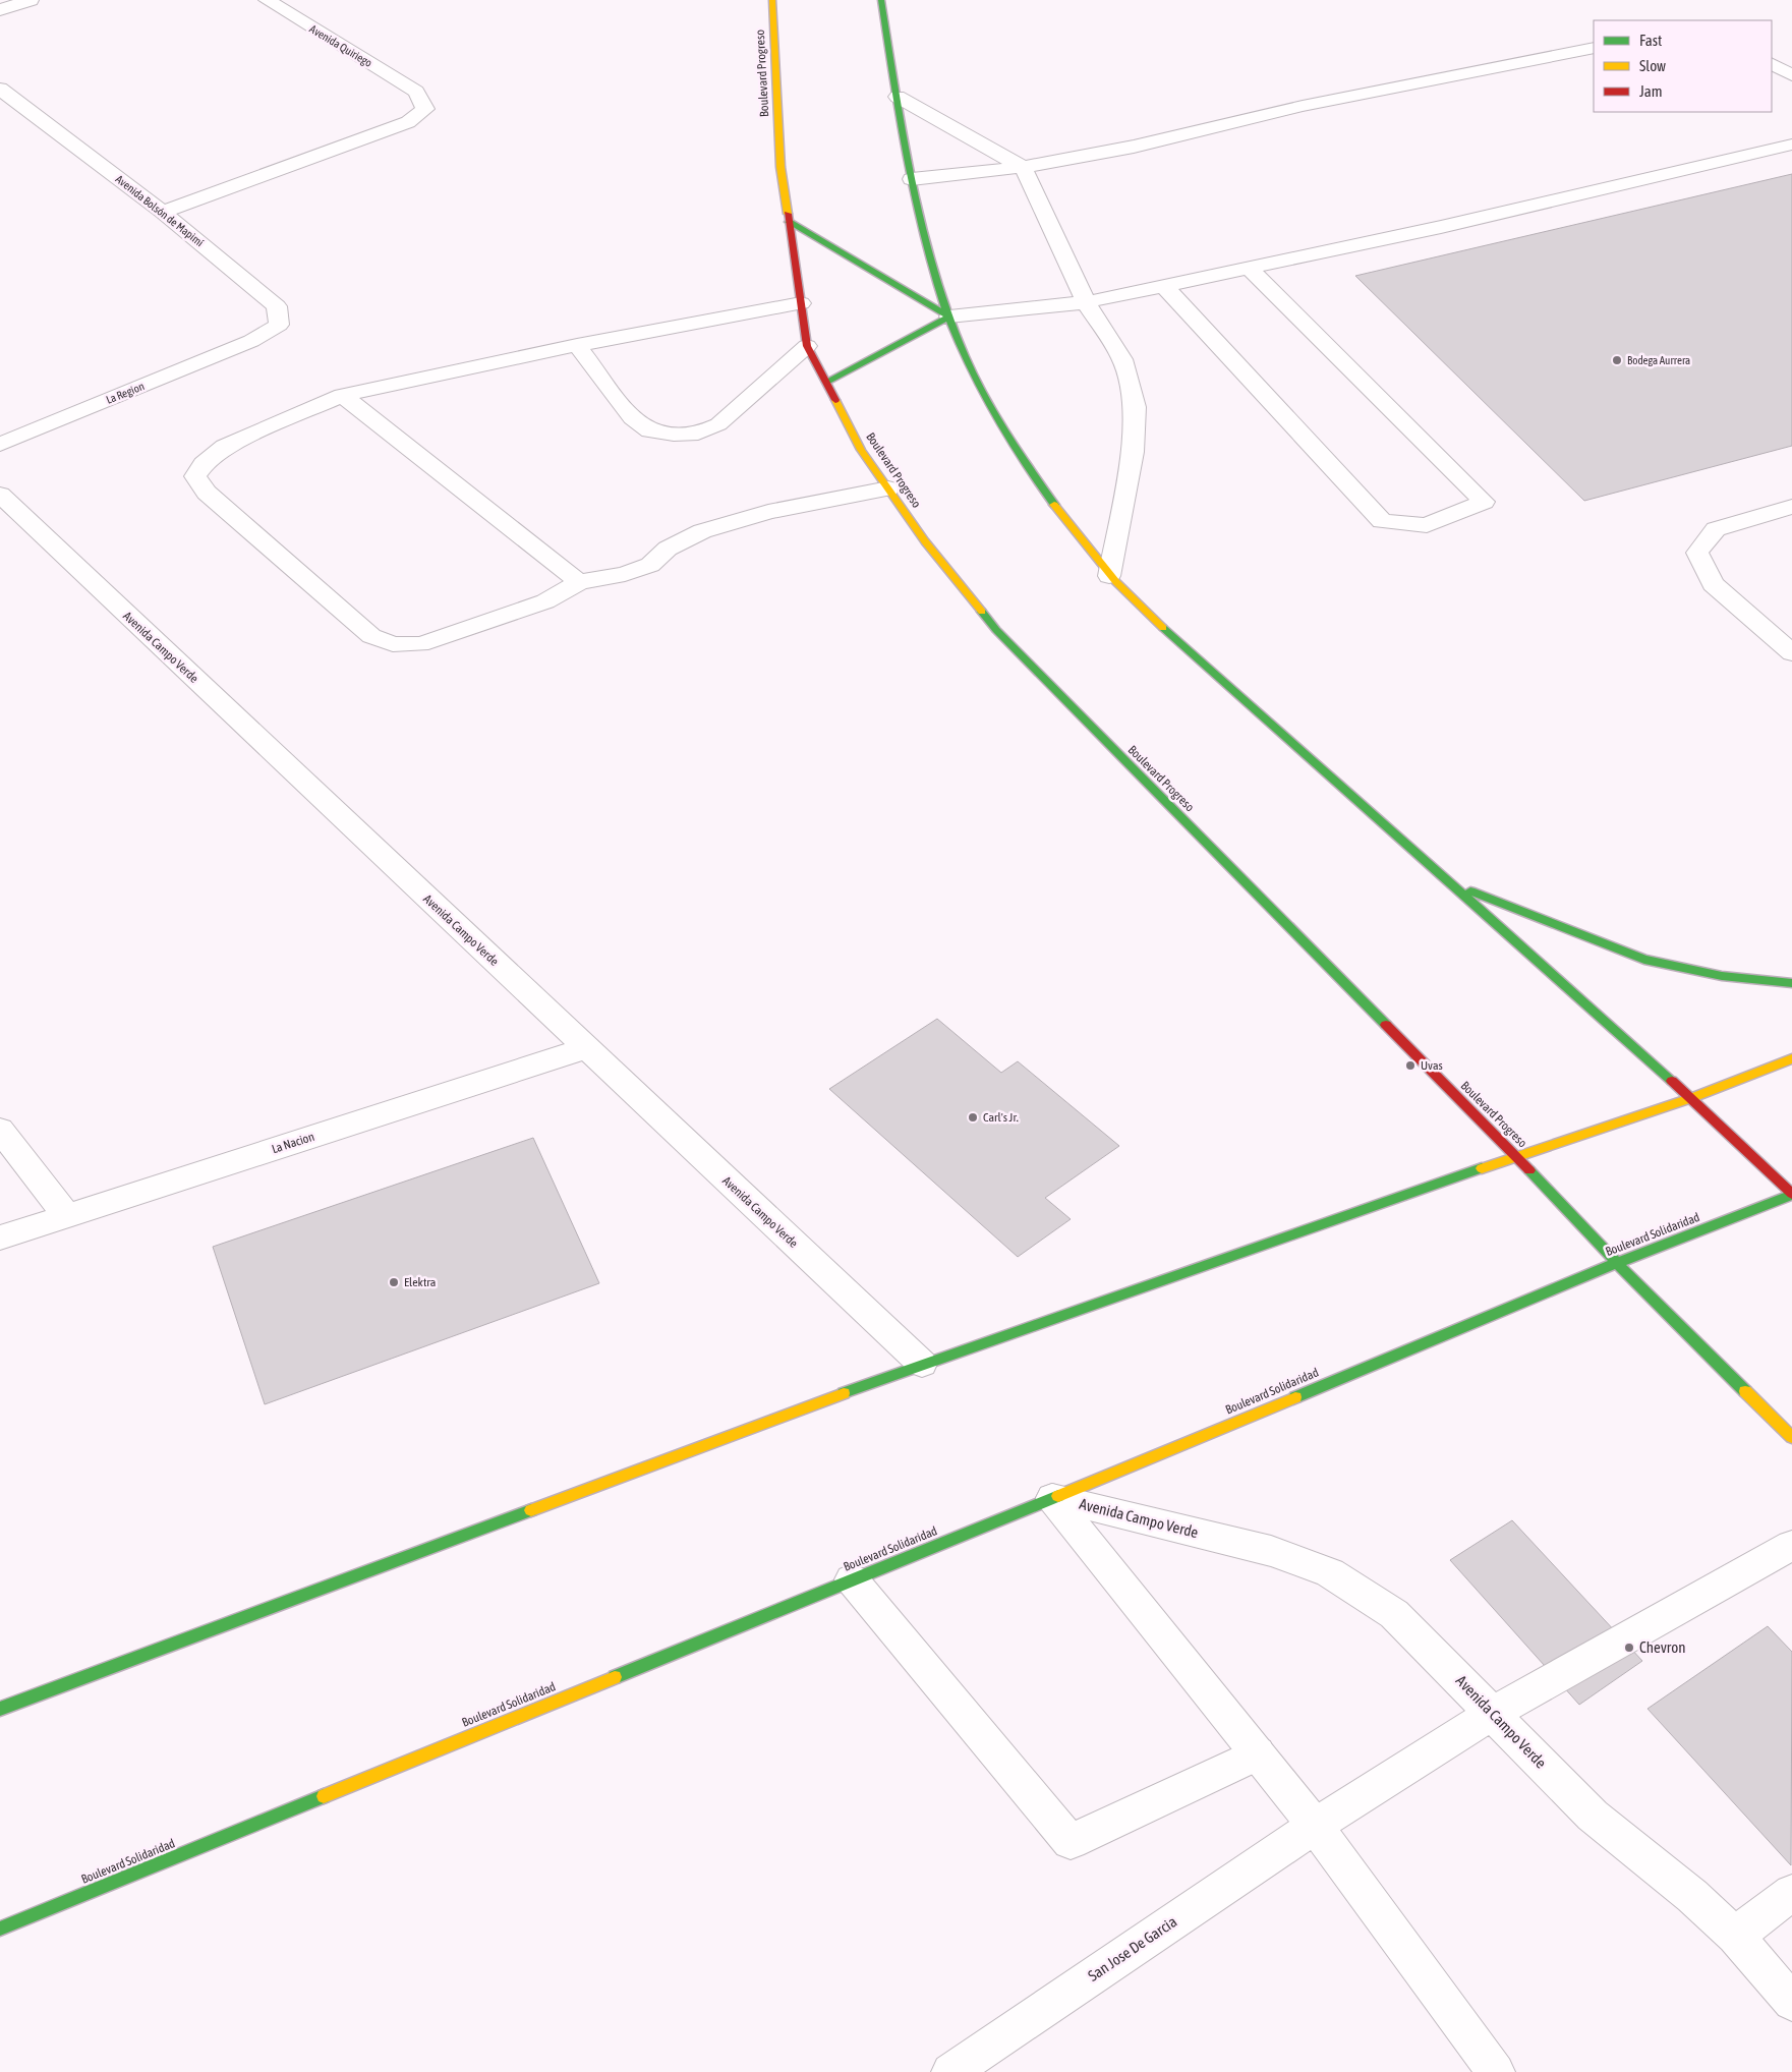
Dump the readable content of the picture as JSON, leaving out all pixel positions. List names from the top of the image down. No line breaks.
{"streets":{"main road":["Boulevard Progreso","Boulevard Solidaridad"],"street":["Avenida Quiriego","Avenida Bolsón de Mapimí","La Region","Avenida Campo Verde","La Nacion","San Jose De Garcia"]},"crossings":[["Avenida Quiriego","Avenida Bolsón de Mapimí"],["Boulevard Progreso","Boulevard Solidaridad"],["Avenida Bolsón de Mapimí","La Region"],["Avenida Campo Verde","La Nacion"],["Avenida Campo Verde","Boulevard Solidaridad"],["Avenida Campo Verde","San Jose De Garcia"]],"places":["Bodega Aurrera","Uvas","Carl's Jr.","Elektra","Chevron"],"legend":["Fast","Slow","Jam"]}
